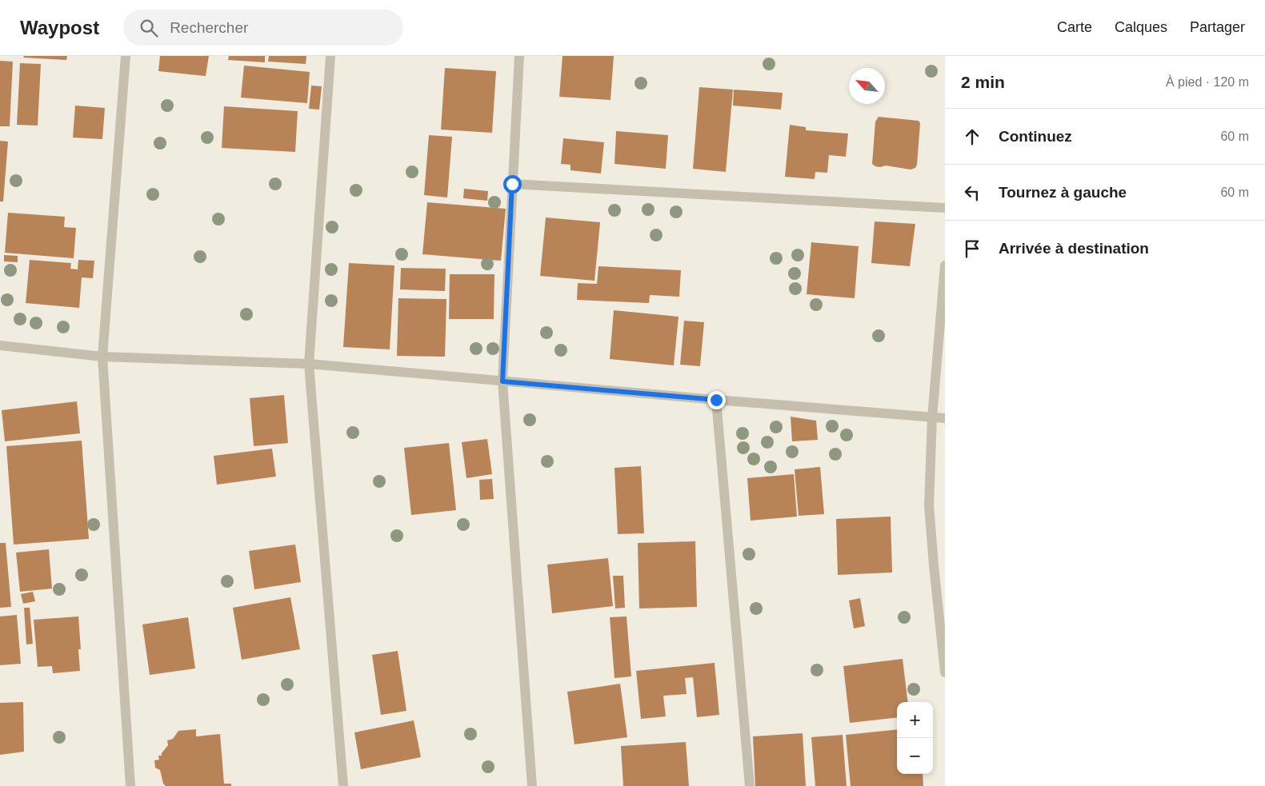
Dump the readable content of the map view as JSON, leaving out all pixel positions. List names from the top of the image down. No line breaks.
{"north":"top left","page":{"header":"Waypost","search":"Rechercher","nav":["Carte","Calques","Partager"],"heading":["2 min","À pied · 120 m"],"list":[["Continuez","60 m"],["Tournez à gauche","60 m"],"Arrivée à destination"],"map_buttons":["+","−"]}}
